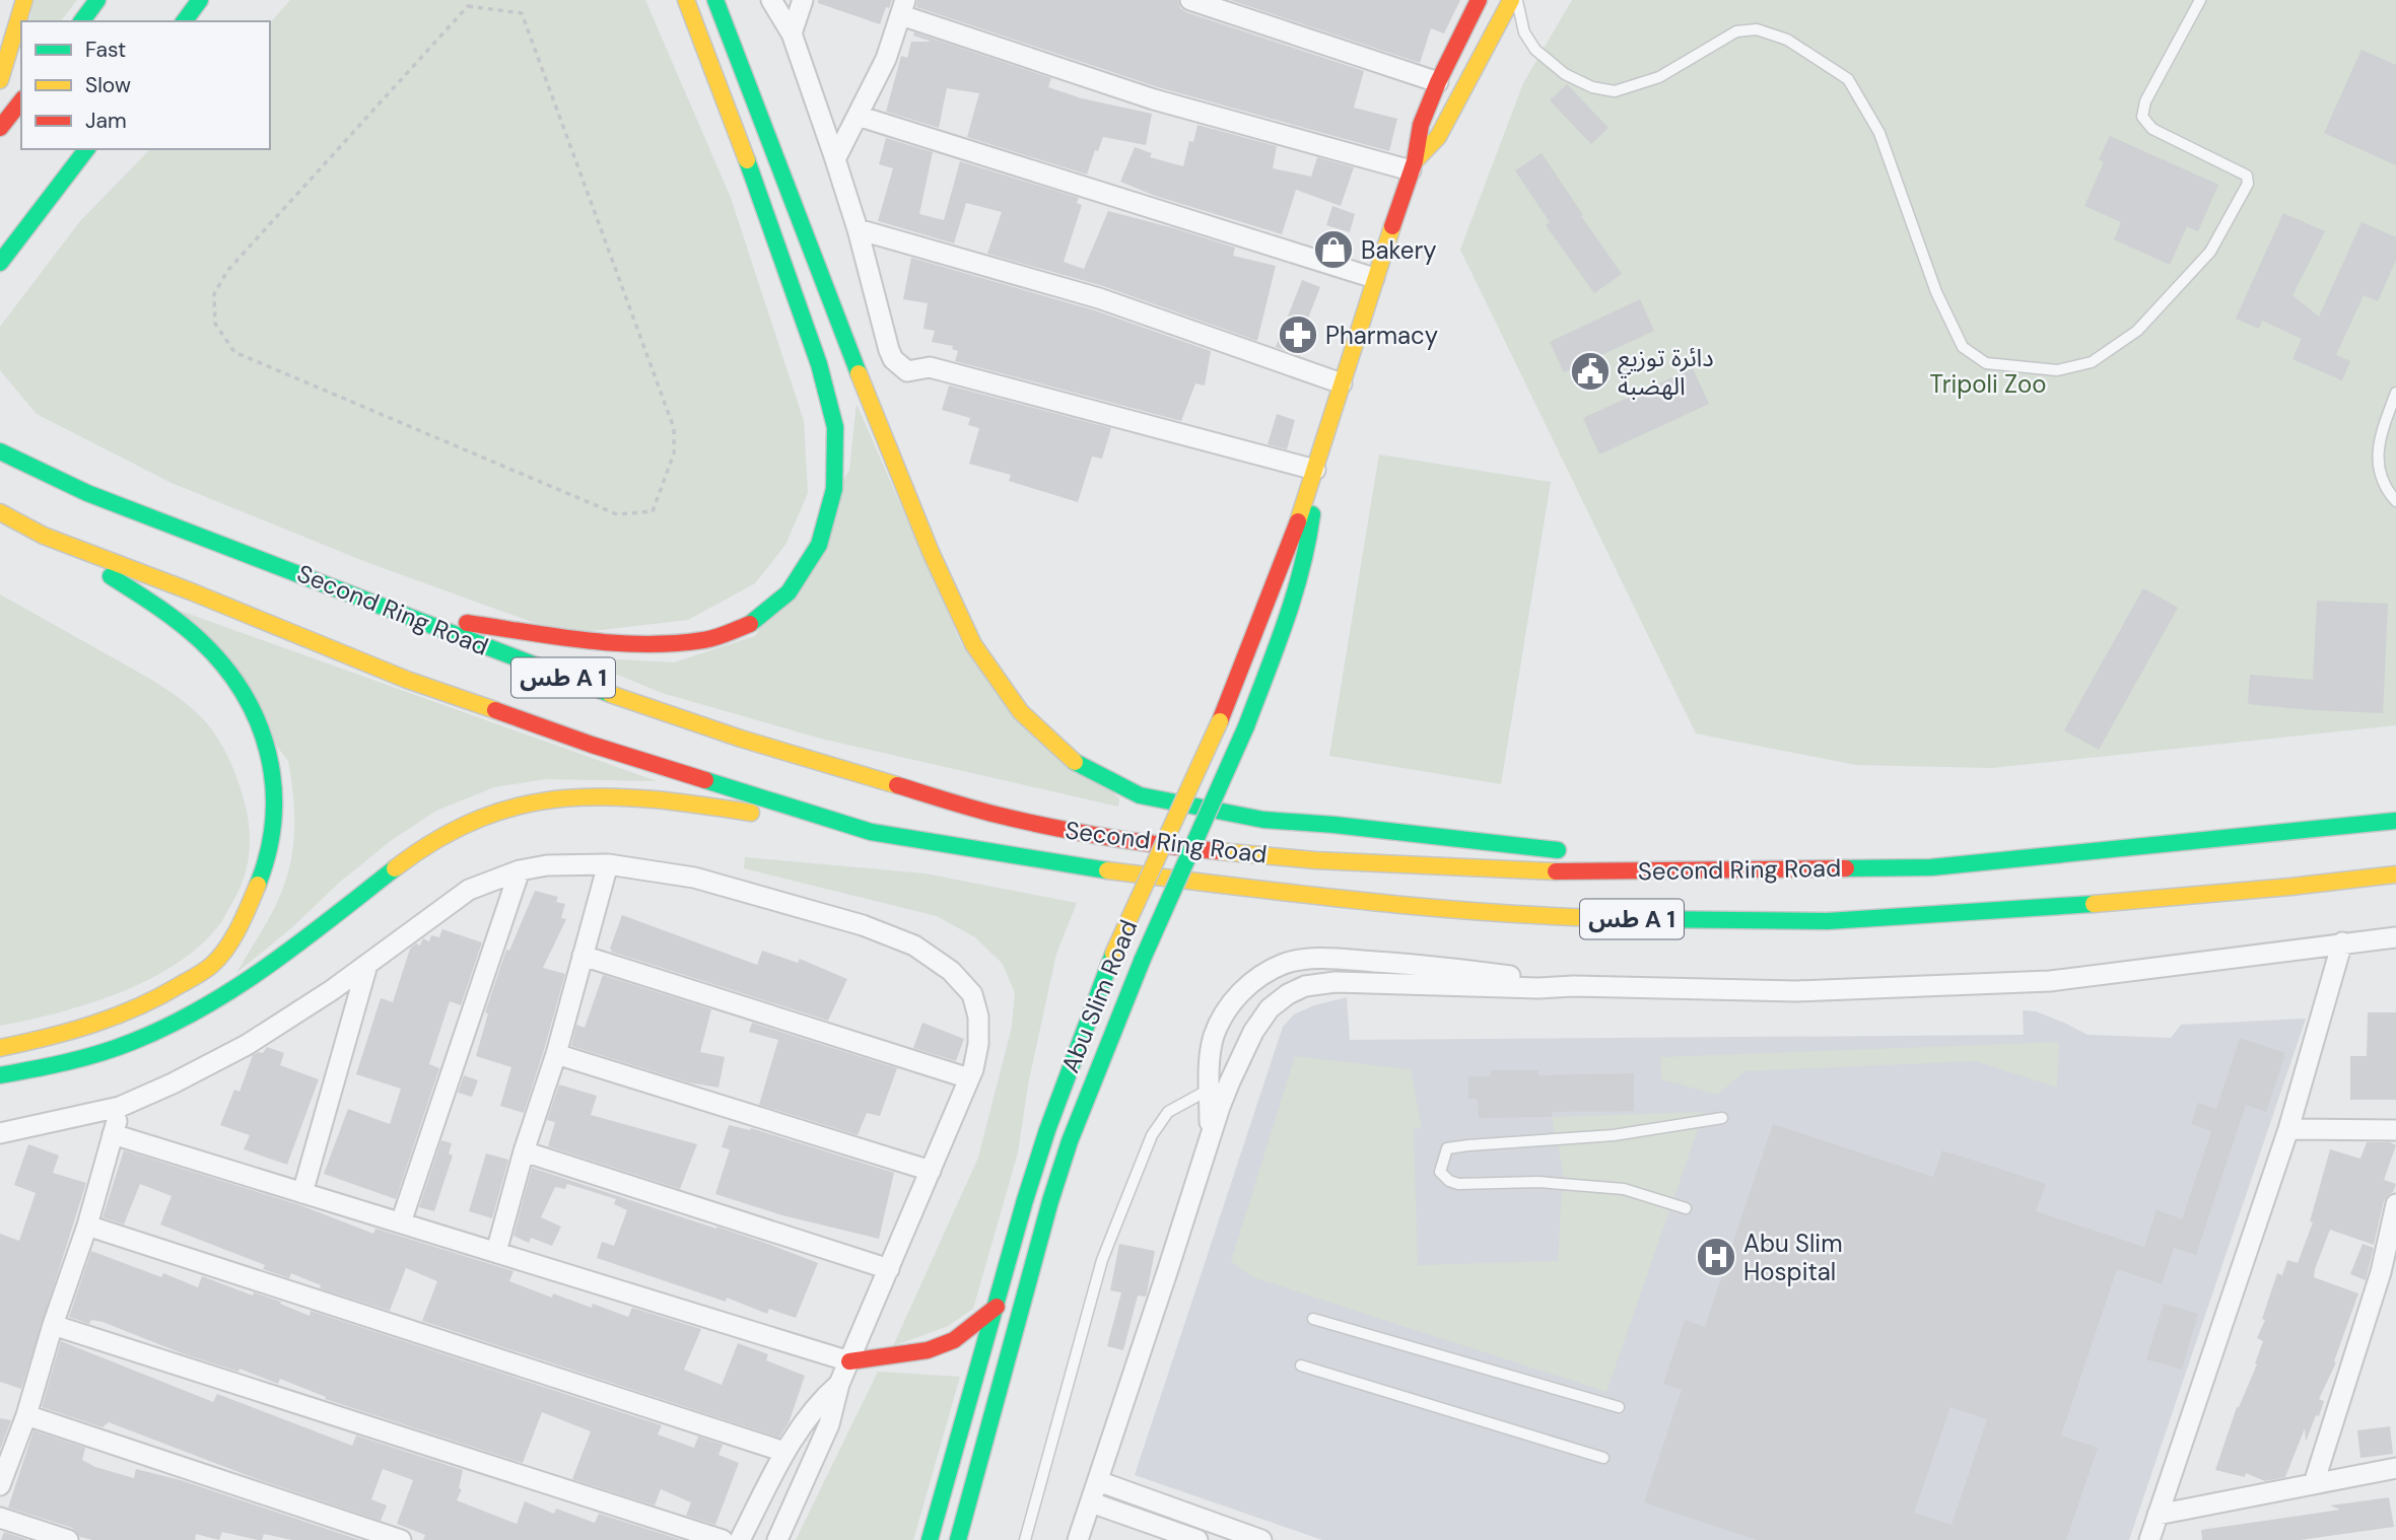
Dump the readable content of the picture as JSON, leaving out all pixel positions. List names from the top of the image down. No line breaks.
{"streets":{"main road":["Second Ring Road","طس A 1","Abu Slim Road"]},"parks":["Tripoli Zoo"],"places":{"shop":["Bakery"],"pharmacy":["Pharmacy"],"public building":["دائرة توزيع الهضبة"],"hospital":["Abu Slim Hospital"]},"legend":["Fast","Slow","Jam"]}
